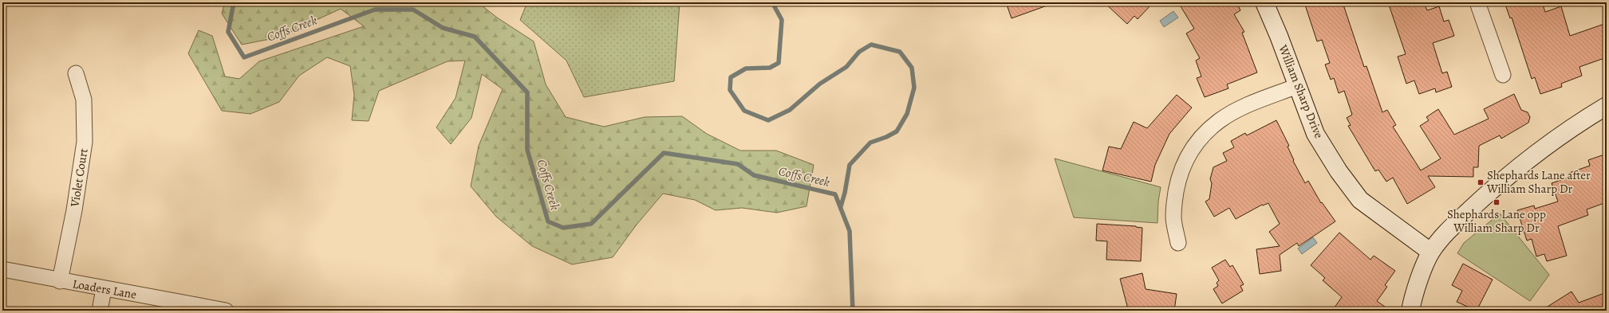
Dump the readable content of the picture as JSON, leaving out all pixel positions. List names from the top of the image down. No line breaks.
{"streets":{"street":["William Sharp Drive","Violet Court","Loaders Lane"]},"crossings":[["Violet Court","Loaders Lane"]],"water":["Coffs Creek"],"places":{"transit":["Shephards Lane after William Sharp Dr","Shephards Lane opp William Sharp Dr"]}}
